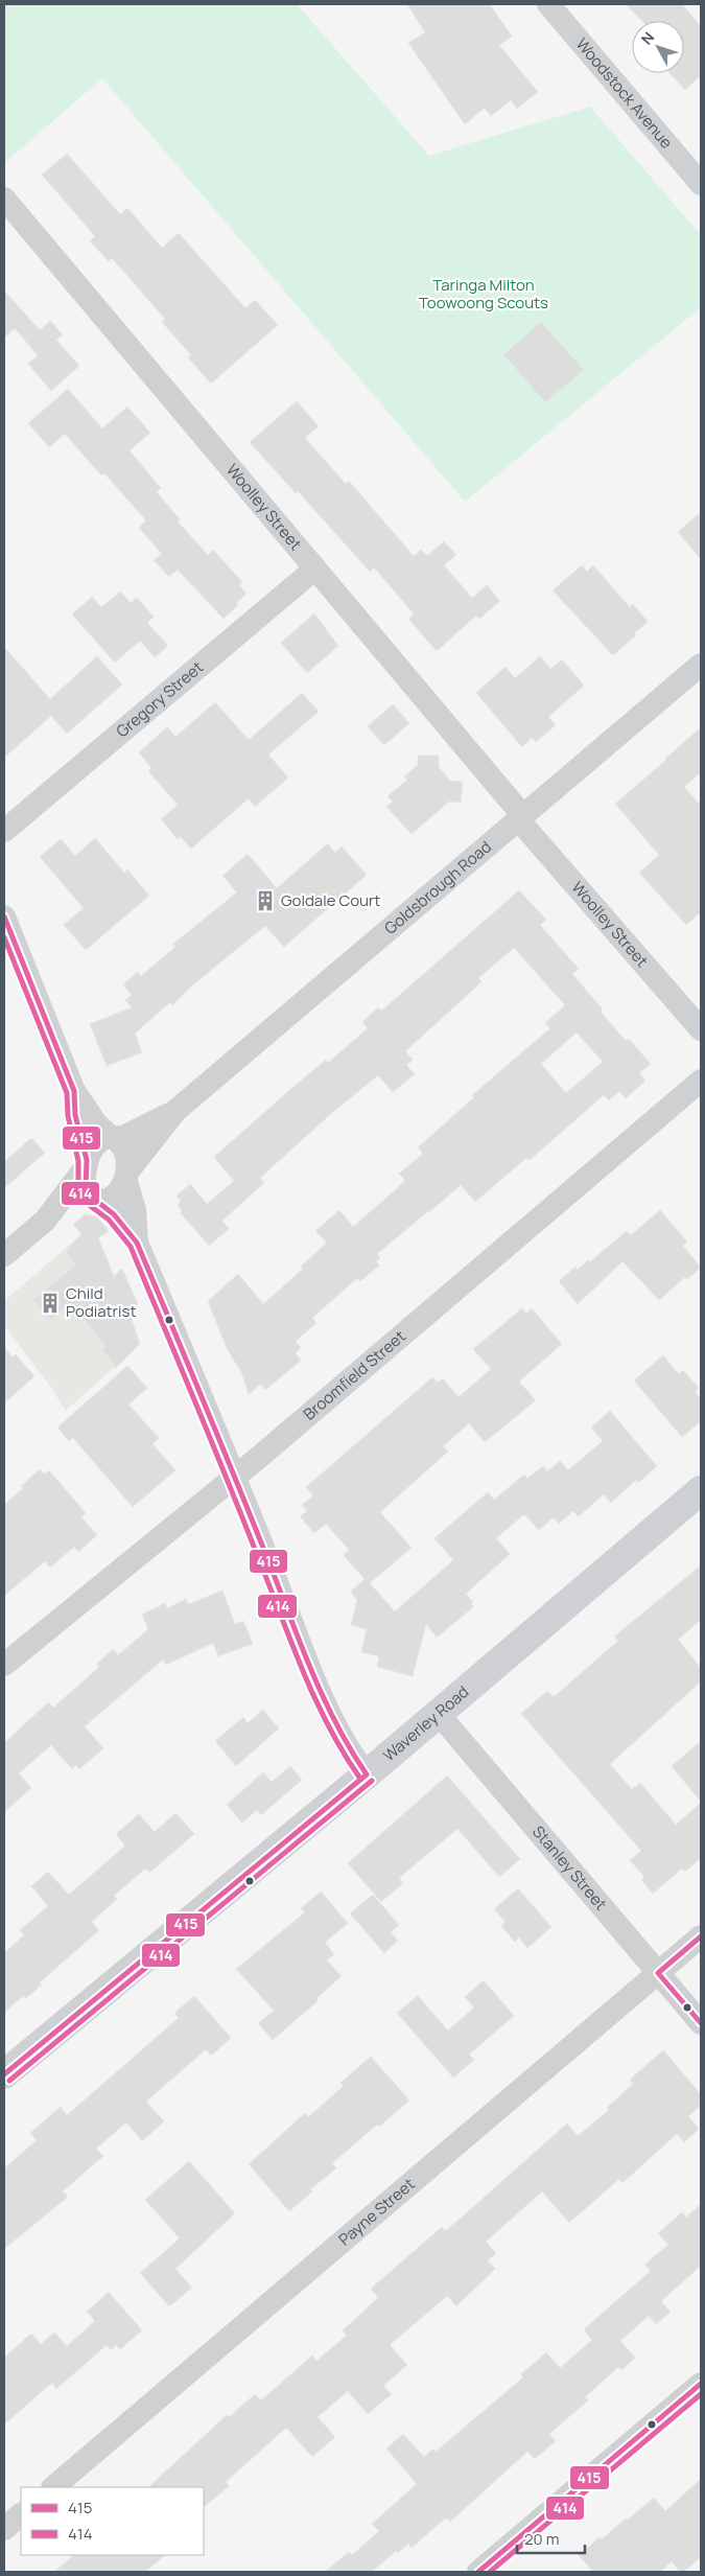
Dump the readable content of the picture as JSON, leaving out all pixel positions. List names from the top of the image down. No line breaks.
{"streets":{"street":["Woodstock Avenue","Woolley Street","Gregory Street","Goldsbrough Road","Broomfield Street","Waverley Road","Stanley Street","Payne Street"]},"crossings":[["Woolley Street","Gregory Street"],["Woolley Street","Goldsbrough Road"],["Waverley Road","Stanley Street"],["Stanley Street","Payne Street"]],"parks":["Taringa Milton Toowoong Scouts"],"places":{"building":["Goldale Court","Child Podiatrist"]},"lines":["transit line 415","transit line 414"],"legend":["415","414"],"scale_bar":"20 m","north":"top left"}
